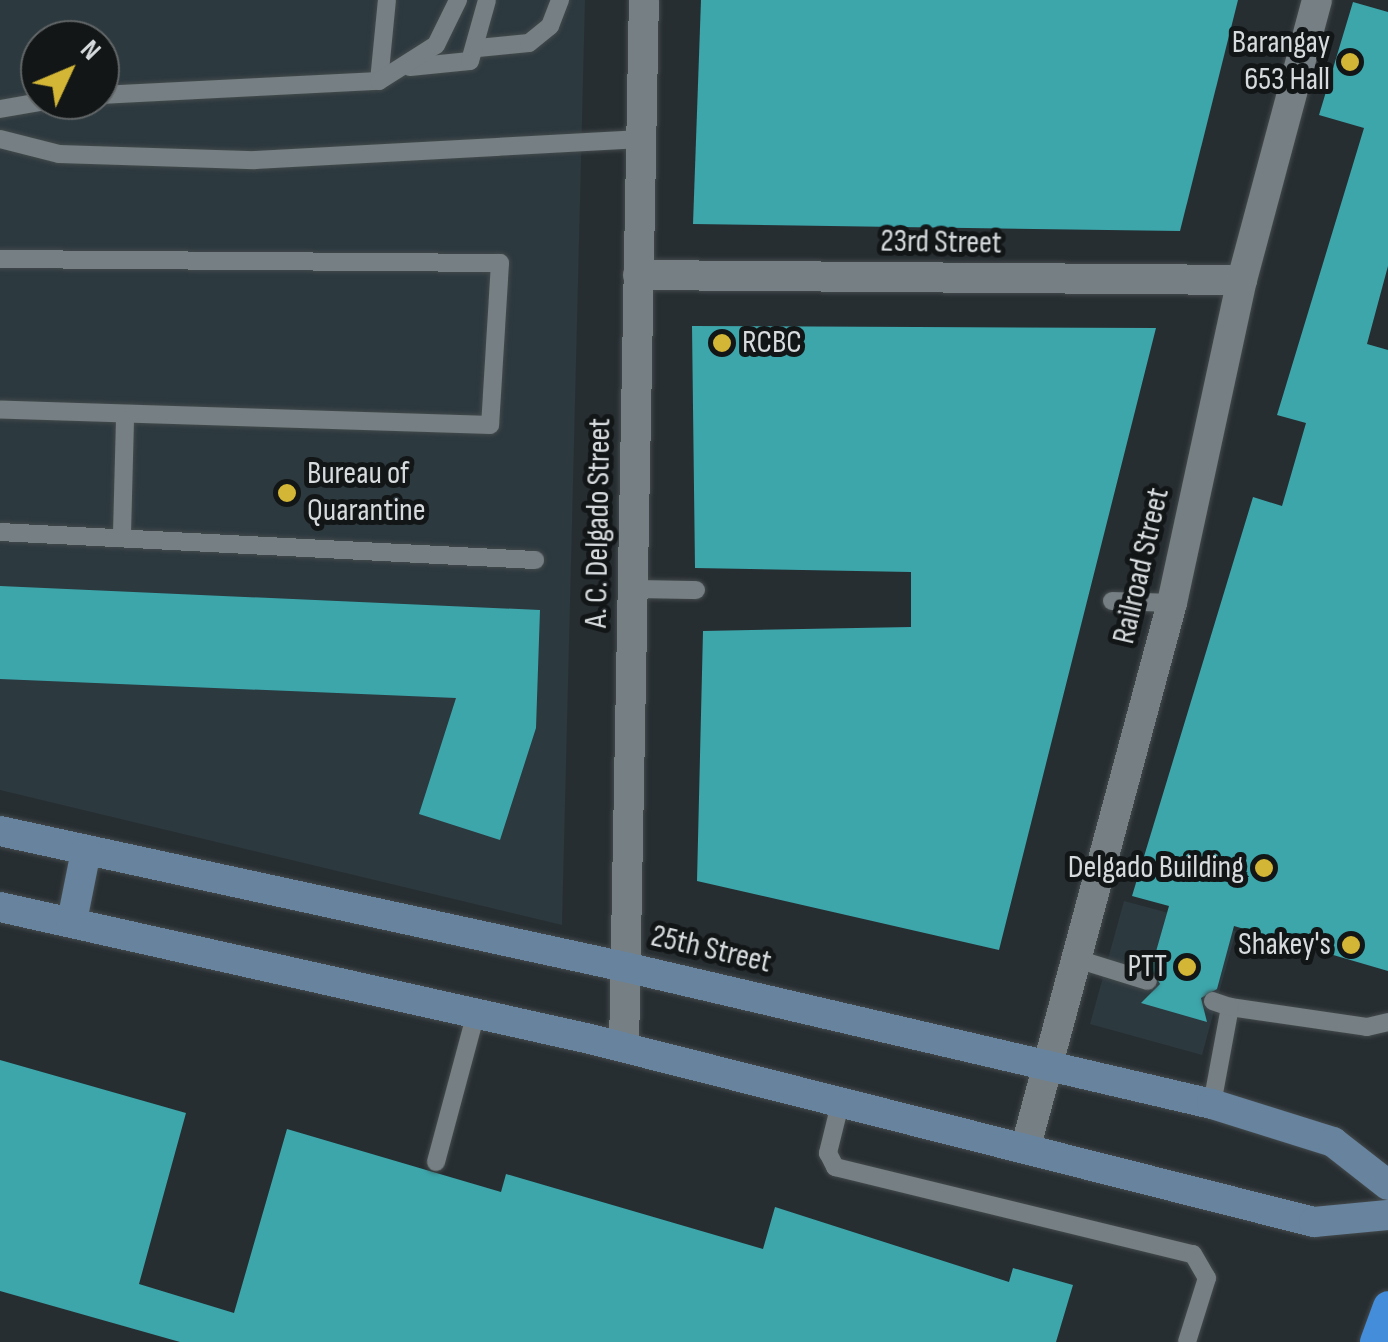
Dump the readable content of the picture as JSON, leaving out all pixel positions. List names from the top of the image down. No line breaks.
{"streets":{"street":["23rd Street","A. C. Delgado Street","Railroad Street","25th Street"]},"crossings":[["23rd Street","A. C. Delgado Street"],["23rd Street","Railroad Street"],["A. C. Delgado Street","25th Street"],["Railroad Street","25th Street"]],"places":["Barangay 653 Hall","RCBC","Bureau of Quarantine","Delgado Building","Shakey's","PTT"],"north":"top right"}
